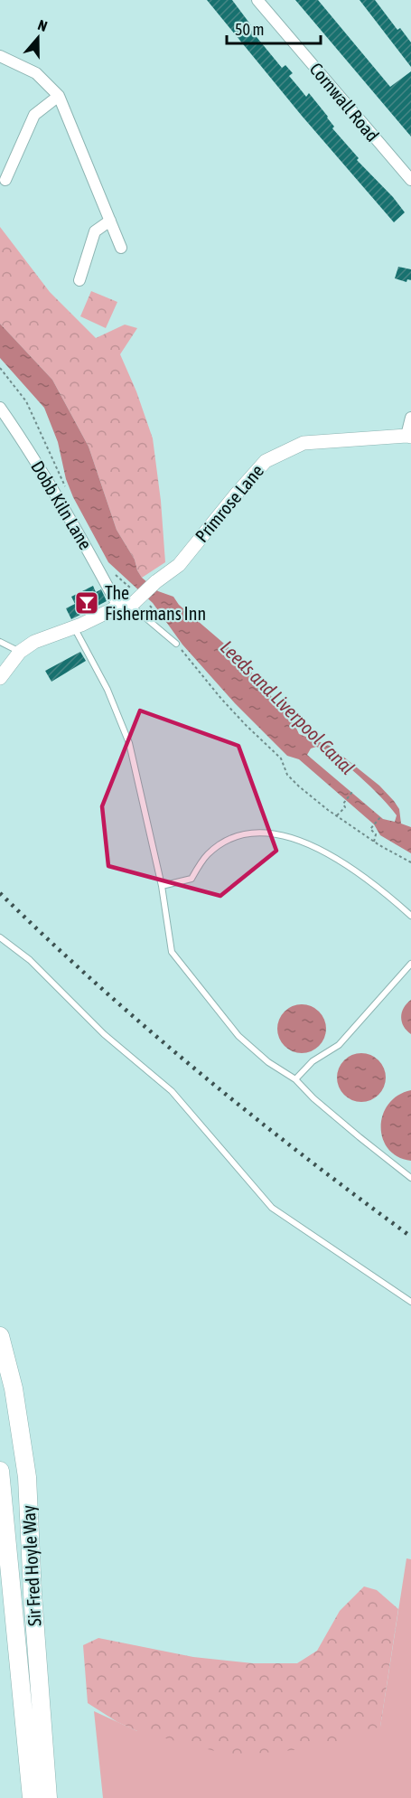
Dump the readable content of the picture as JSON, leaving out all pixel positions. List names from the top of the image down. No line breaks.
{"streets":{"highway":["Sir Fred Hoyle Way"],"street":["Cornwall Road","Primrose Lane","Dobb Kiln Lane"]},"crossings":[["Primrose Lane","Dobb Kiln Lane"]],"water":["Leeds and Liverpool Canal"],"places":{"bar":["The Fishermans Inn"]},"scale_bar":"50 m","north":"top"}
